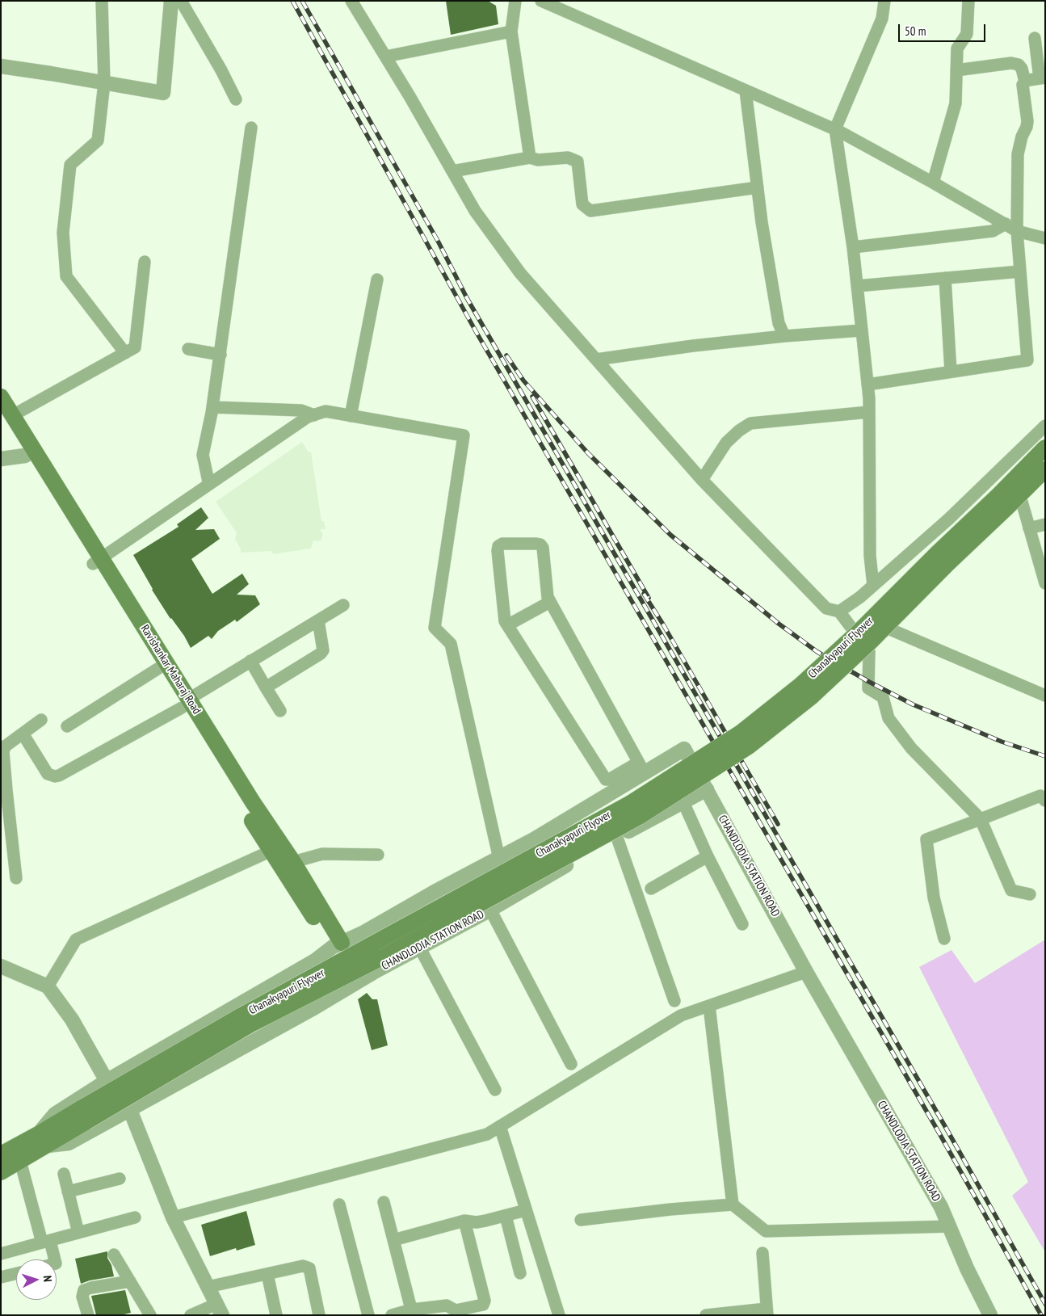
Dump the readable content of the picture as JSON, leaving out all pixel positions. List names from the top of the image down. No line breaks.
{"streets":{"main road":["Chanakyapuri Flyover","Ravishankar Maharaj Road"],"street":["CHANDLODIA STATION ROAD"]},"crossings":[["Ravishankar Maharaj Road","CHANDLODIA STATION ROAD"]],"scale_bar":"50 m","north":"right"}
